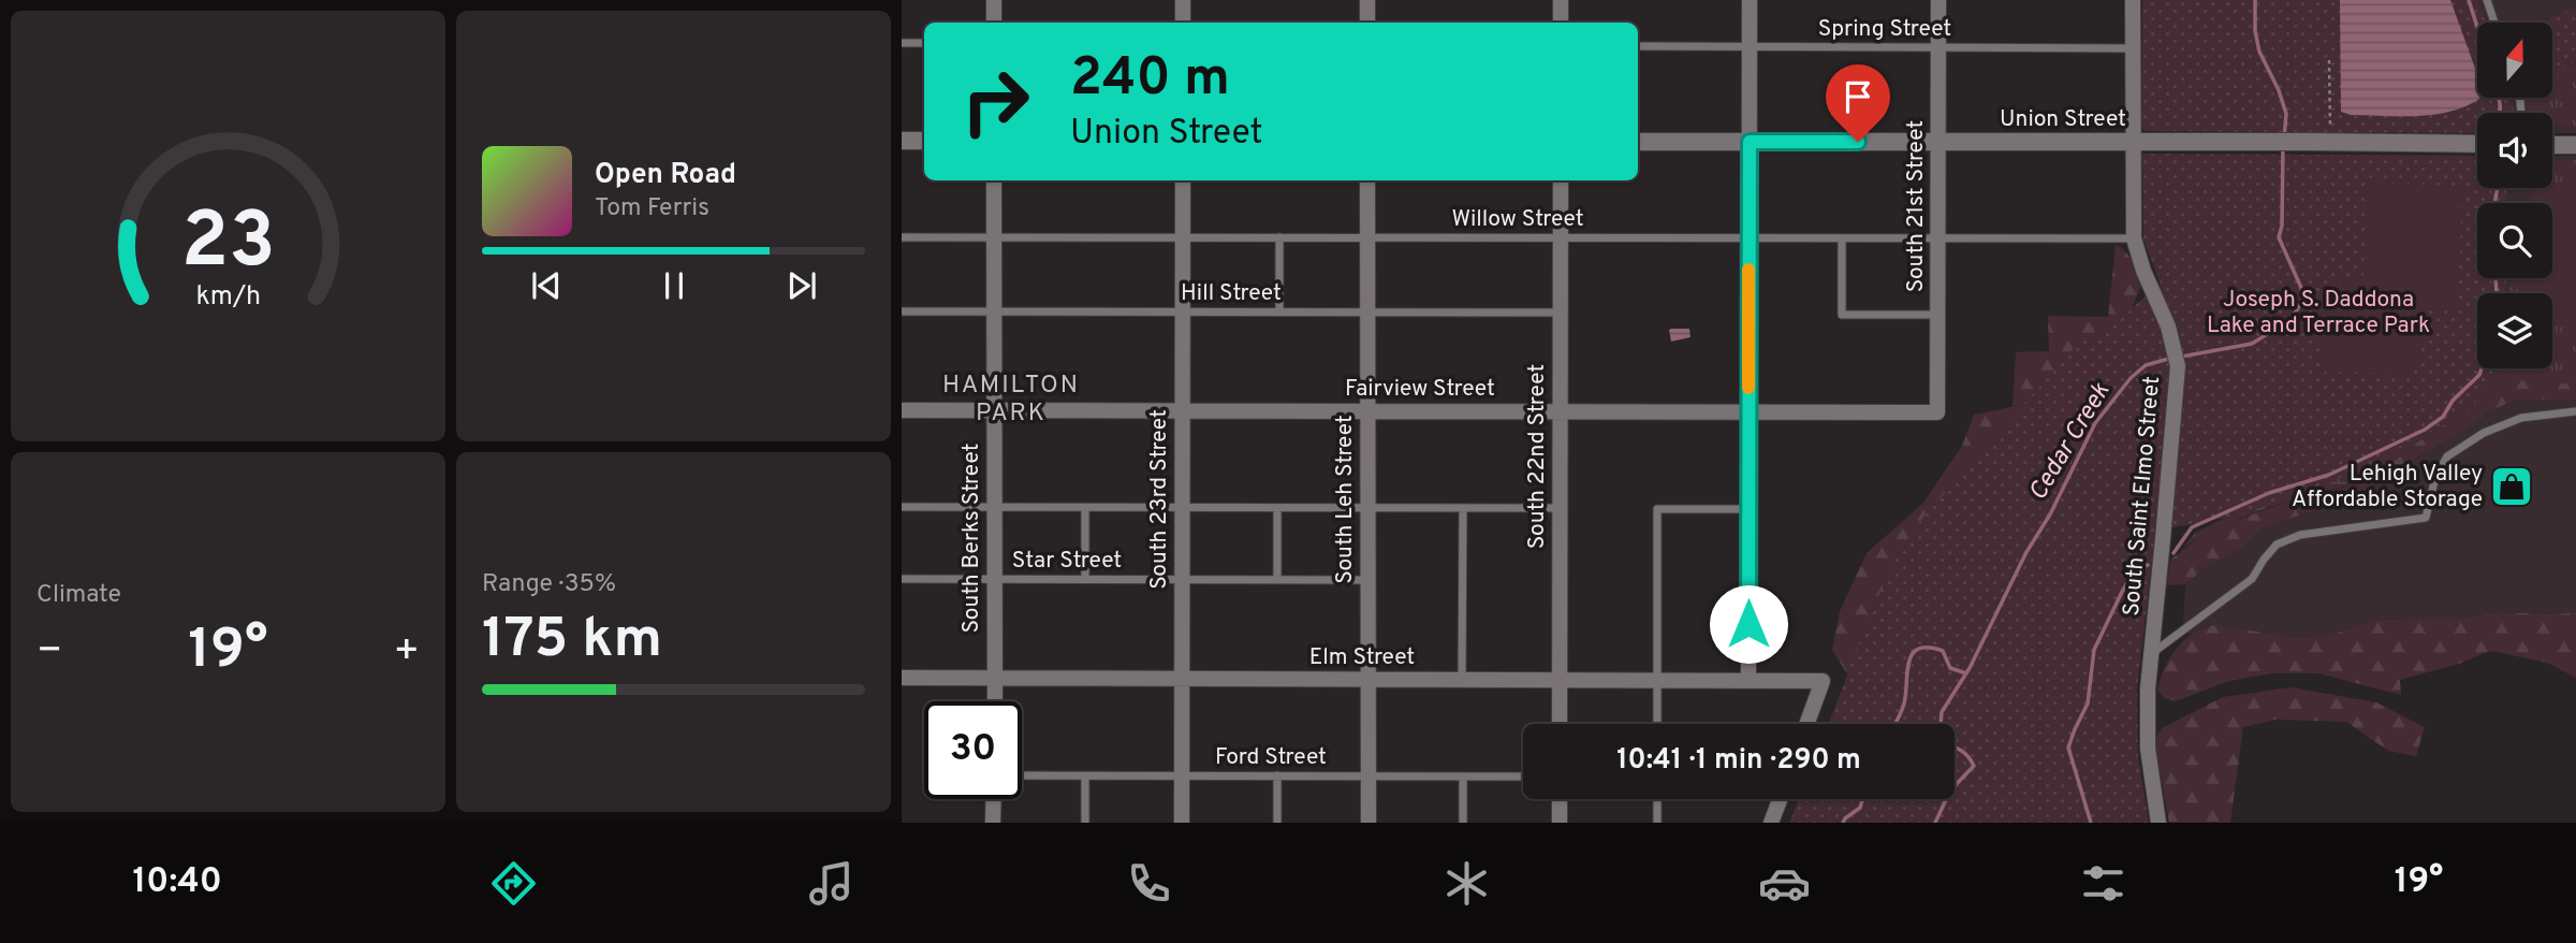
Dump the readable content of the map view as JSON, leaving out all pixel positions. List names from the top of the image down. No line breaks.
{"streets":{"street":["Union Street","South 21st Street","Fairview Street","South 22nd Street","South Saint Elmo Street","South 23rd Street","South Leh Street","South Berks Street","Elm Street"],"lane":["Spring Street","Willow Street","Hill Street","Star Street","Ford Street"]},"crossings":[["Spring Street","South 21st Street"],["Spring Street","South Saint Elmo Street"],["Union Street","South 21st Street"],["Union Street","South Saint Elmo Street"],["South 21st Street","Willow Street"],["South 21st Street","Fairview Street"],["Willow Street","South 22nd Street"],["Willow Street","South Saint Elmo Street"],["Willow Street","South 23rd Street"],["Willow Street","South Leh Street"],["Willow Street","South Berks Street"],["Hill Street","South 22nd Street"],["Hill Street","South 23rd Street"],["Hill Street","South Leh Street"],["Hill Street","South Berks Street"],["Fairview Street","South 22nd Street"],["Fairview Street","South 23rd Street"],["Fairview Street","South Leh Street"],["Fairview Street","South Berks Street"],["South 22nd Street","Elm Street"],["South 23rd Street","Star Street"],["South 23rd Street","Elm Street"],["South 23rd Street","Ford Street"],["South Leh Street","Star Street"],["South Leh Street","Elm Street"],["South Leh Street","Ford Street"],["South Berks Street","Star Street"],["South Berks Street","Elm Street"]],"districts":["HAMILTON PARK"],"water":["Cedar Creek"],"parks":["Joseph S. Daddona Lake and Terrace Park"],"places":{"shop":["Lehigh Valley Affordable Storage"]},"north":"top","page":{"turn":["240 m","Union Street"],"song":["Open Road","Tom Ferris"],"tile":["Climate",["Range · 35%","175 km"]],"heat":["−","19°","+"],"limit":"30","trip":"10:41 · 1 min · 290 m","tabs":["10:40","19°"],"gauge":["23","km/h"]}}
